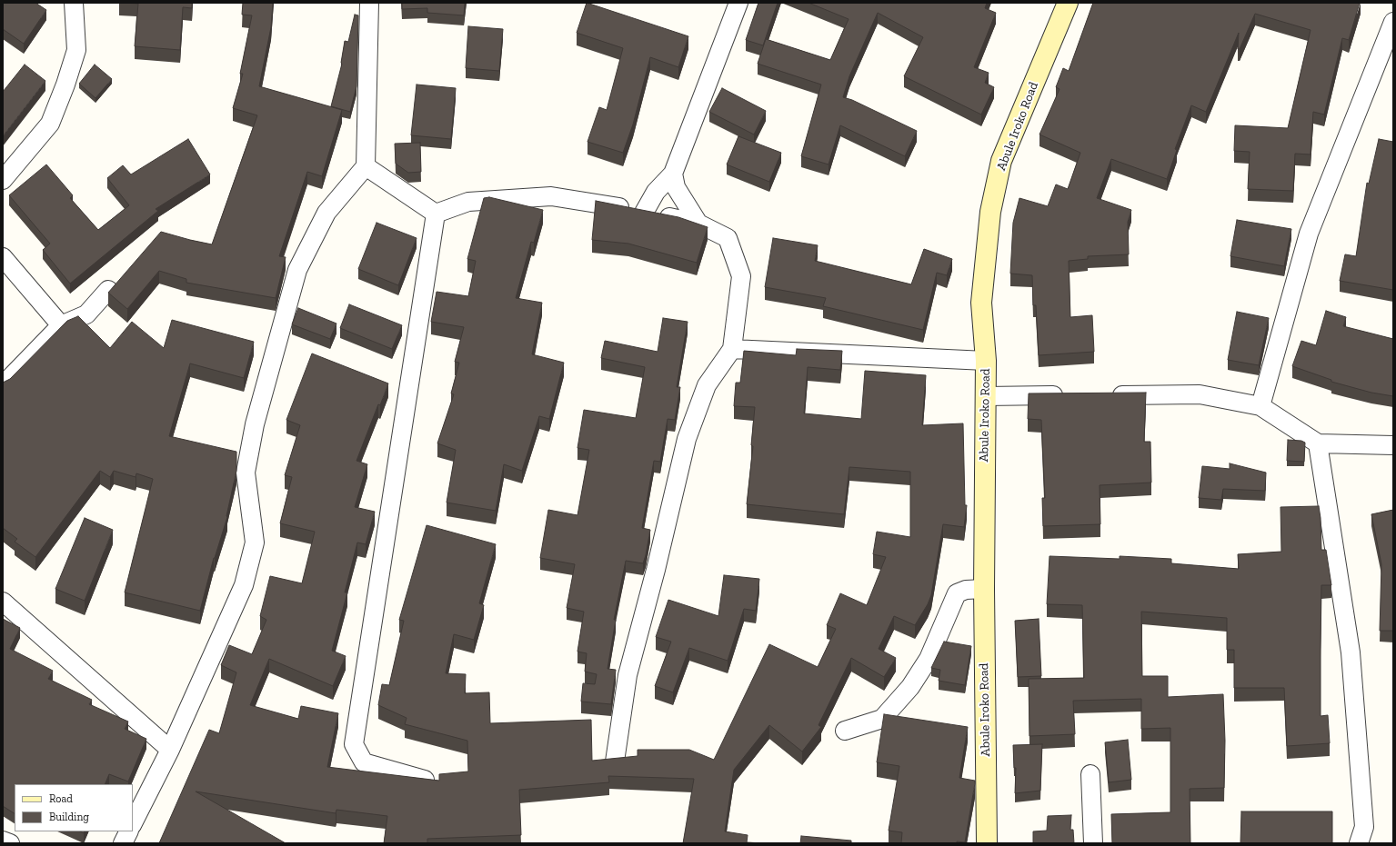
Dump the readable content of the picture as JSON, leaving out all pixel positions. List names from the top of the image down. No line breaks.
{"streets":{"street":["Abule Iroko Road"]},"legend":["Road","Building"]}
